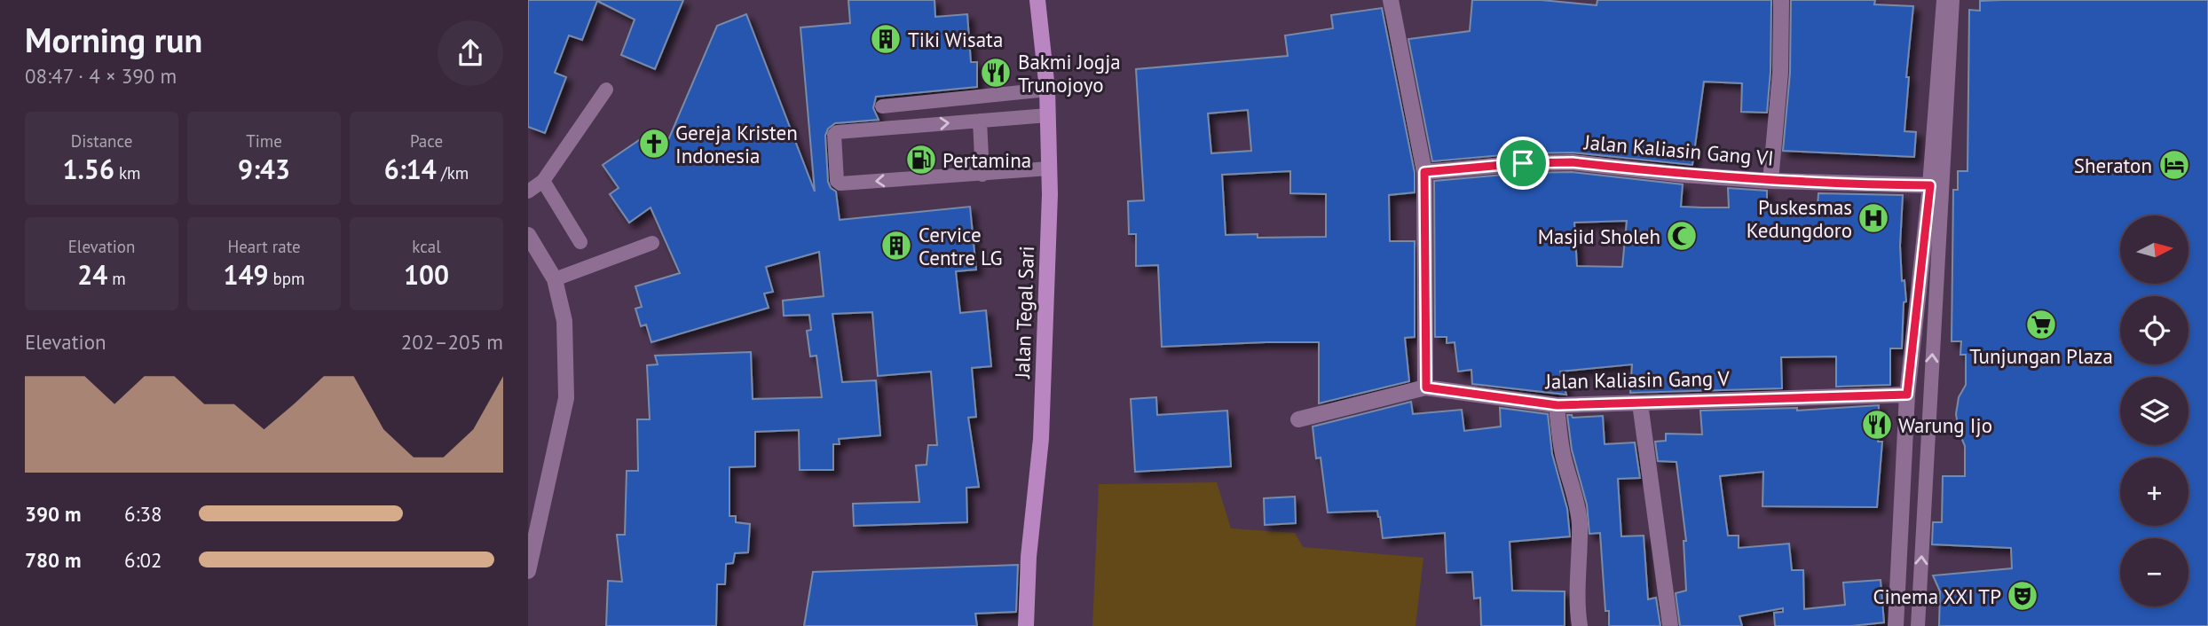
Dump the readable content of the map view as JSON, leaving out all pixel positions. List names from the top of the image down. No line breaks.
{"streets":{"street":["Jalan Kaliasin Gang VI","Jalan Tegal Sari","Jalan Kaliasin Gang V"]},"places":{"building":["Tiki Wisata","Cervice Centre LG"],"restaurant":["Bakmi Jogja Trunojoyo","Warung Ijo"],"church":["Gereja Kristen Indonesia"],"fuel station":["Pertamina"],"hotel":["Sheraton"],"hospital":["Puskesmas Kedungdoro"],"mosque":["Masjid Sholeh"],"supermarket":["Tunjungan Plaza"],"theatre":["Cinema XXI TP"]},"north":"right","page":{"heading":["Morning run","08:47 · 4 × 390 m"],"stats":[["Distance","1.56 km"],["Time","9:43"],["Pace","6:14 /km"],["Elevation","24 m"],["Heart rate","149 bpm"],["kcal","100"]],"map_buttons":["+","−"],"chart":["Elevation","202–205 m"],"list":[{"name":"390 m","note":"6:38"},{"name":"780 m","note":"6:02"}]}}
